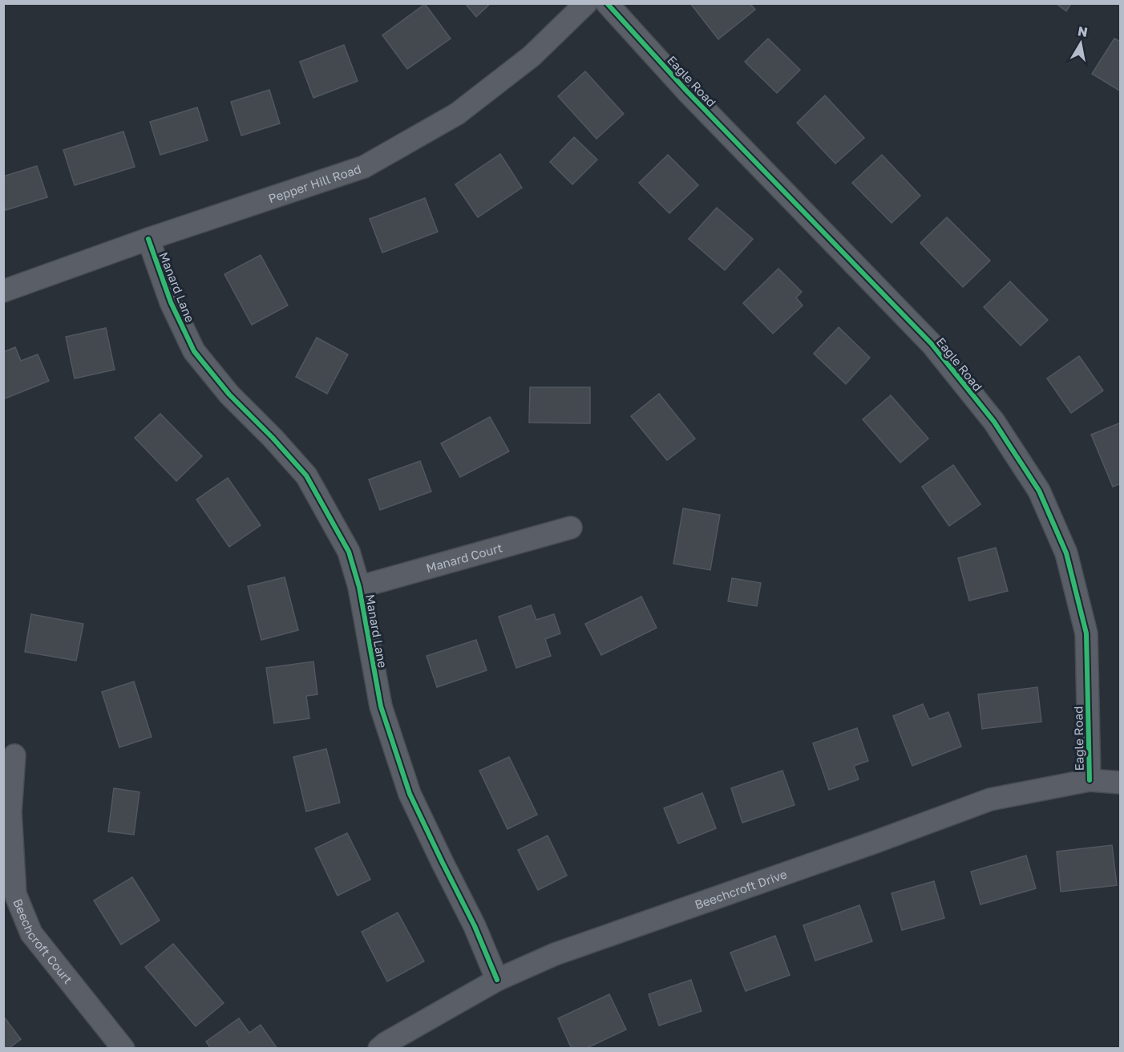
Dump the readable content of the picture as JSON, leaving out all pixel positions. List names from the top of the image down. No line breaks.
{"streets":{"street":["Eagle Road","Pepper Hill Road","Manard Lane","Manard Court","Beechcroft Drive","Beechcroft Court"]},"crossings":[["Eagle Road","Beechcroft Drive"],["Pepper Hill Road","Manard Lane"],["Manard Lane","Manard Court"],["Manard Lane","Beechcroft Drive"]],"north":"top"}
